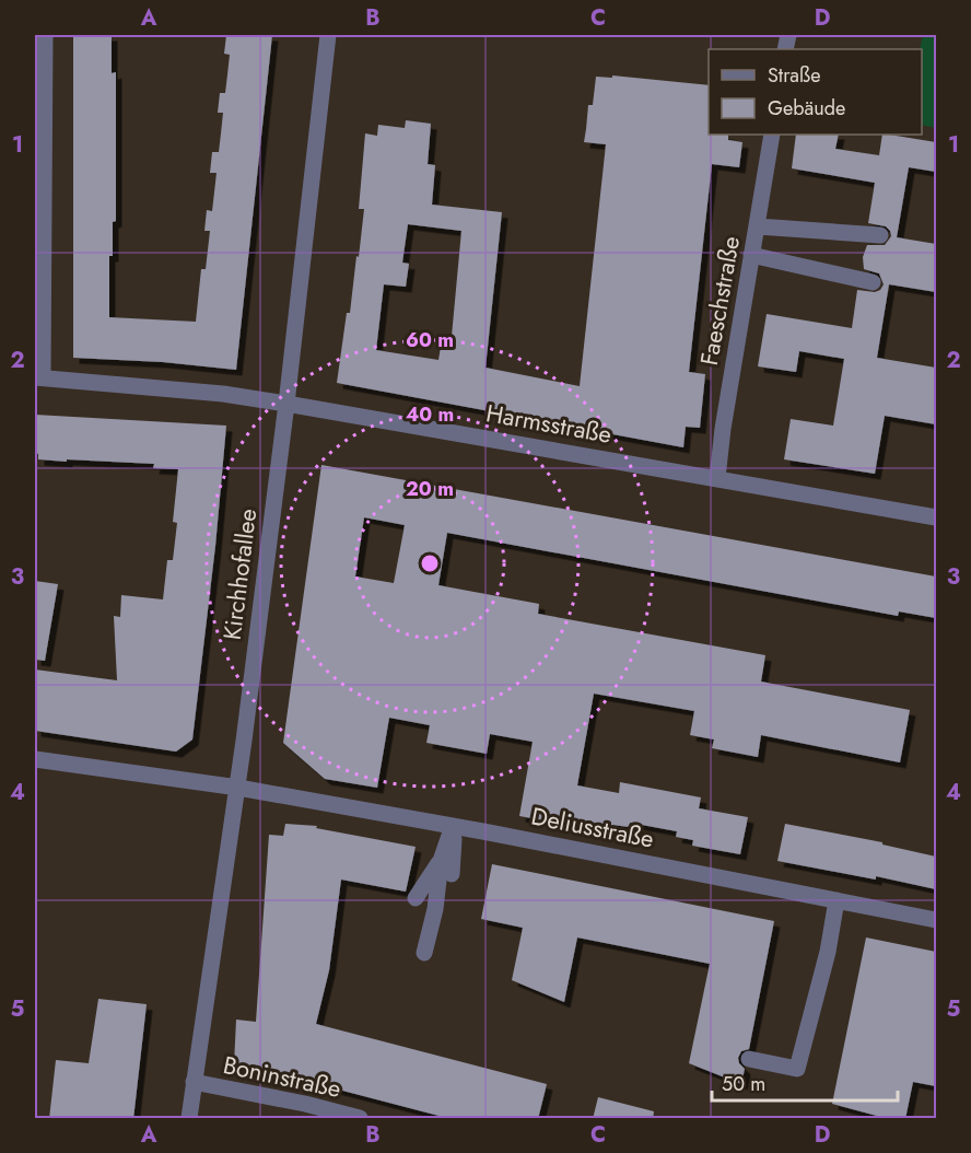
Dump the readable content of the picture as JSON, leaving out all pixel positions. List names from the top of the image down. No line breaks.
{"streets":{"street":["Faeschstraße","Harmsstraße","Kirchhofallee","Deliusstraße","Boninstraße"]},"crossings":[["Faeschstraße","Harmsstraße"],["Harmsstraße","Kirchhofallee"],["Kirchhofallee","Deliusstraße"],["Kirchhofallee","Boninstraße"]],"legend":["Straße","Gebäude"],"scale_bar":"50 m","grid":{"columns":["A","B","C","D"],"rows":["1","2","3","4","5"]},"rings":["60 m","40 m","20 m"]}
